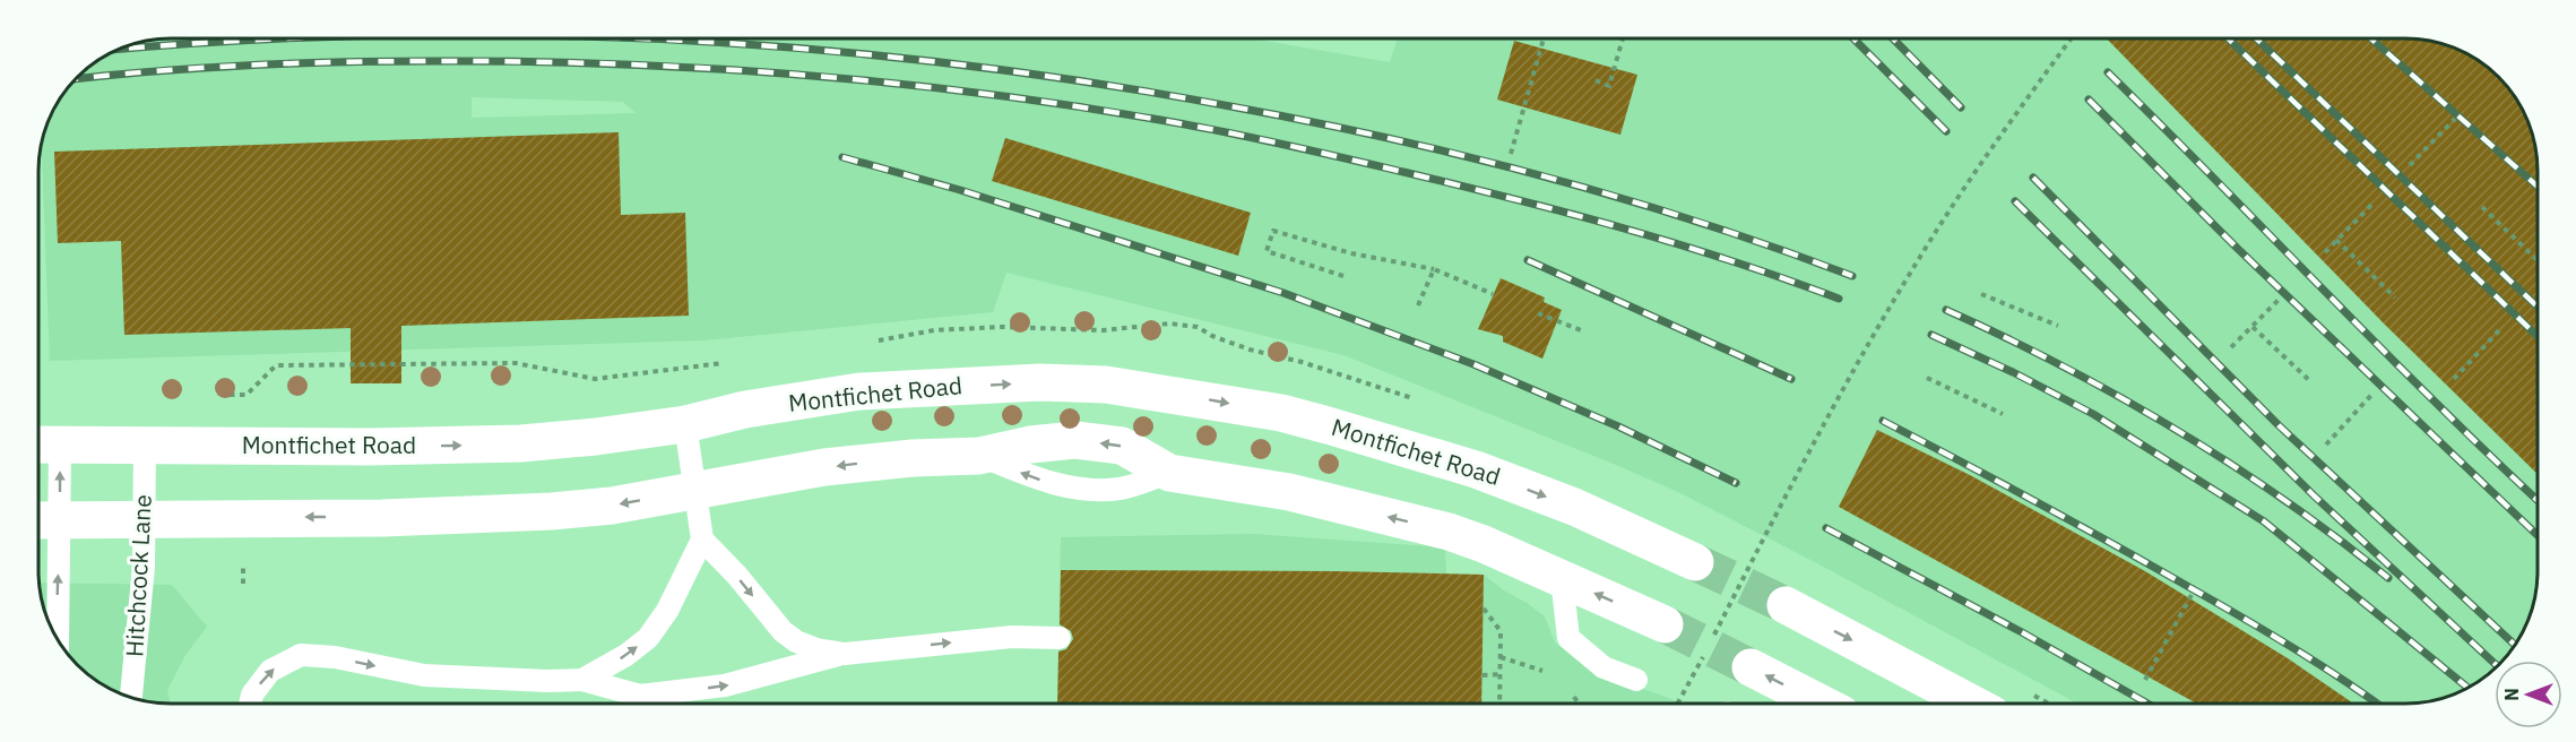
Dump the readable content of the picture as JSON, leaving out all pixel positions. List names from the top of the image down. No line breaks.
{"streets":{"street":["Montfichet Road"],"lane":["Hitchcock Lane"]},"crossings":[["Montfichet Road","Hitchcock Lane"]],"north":"left"}
